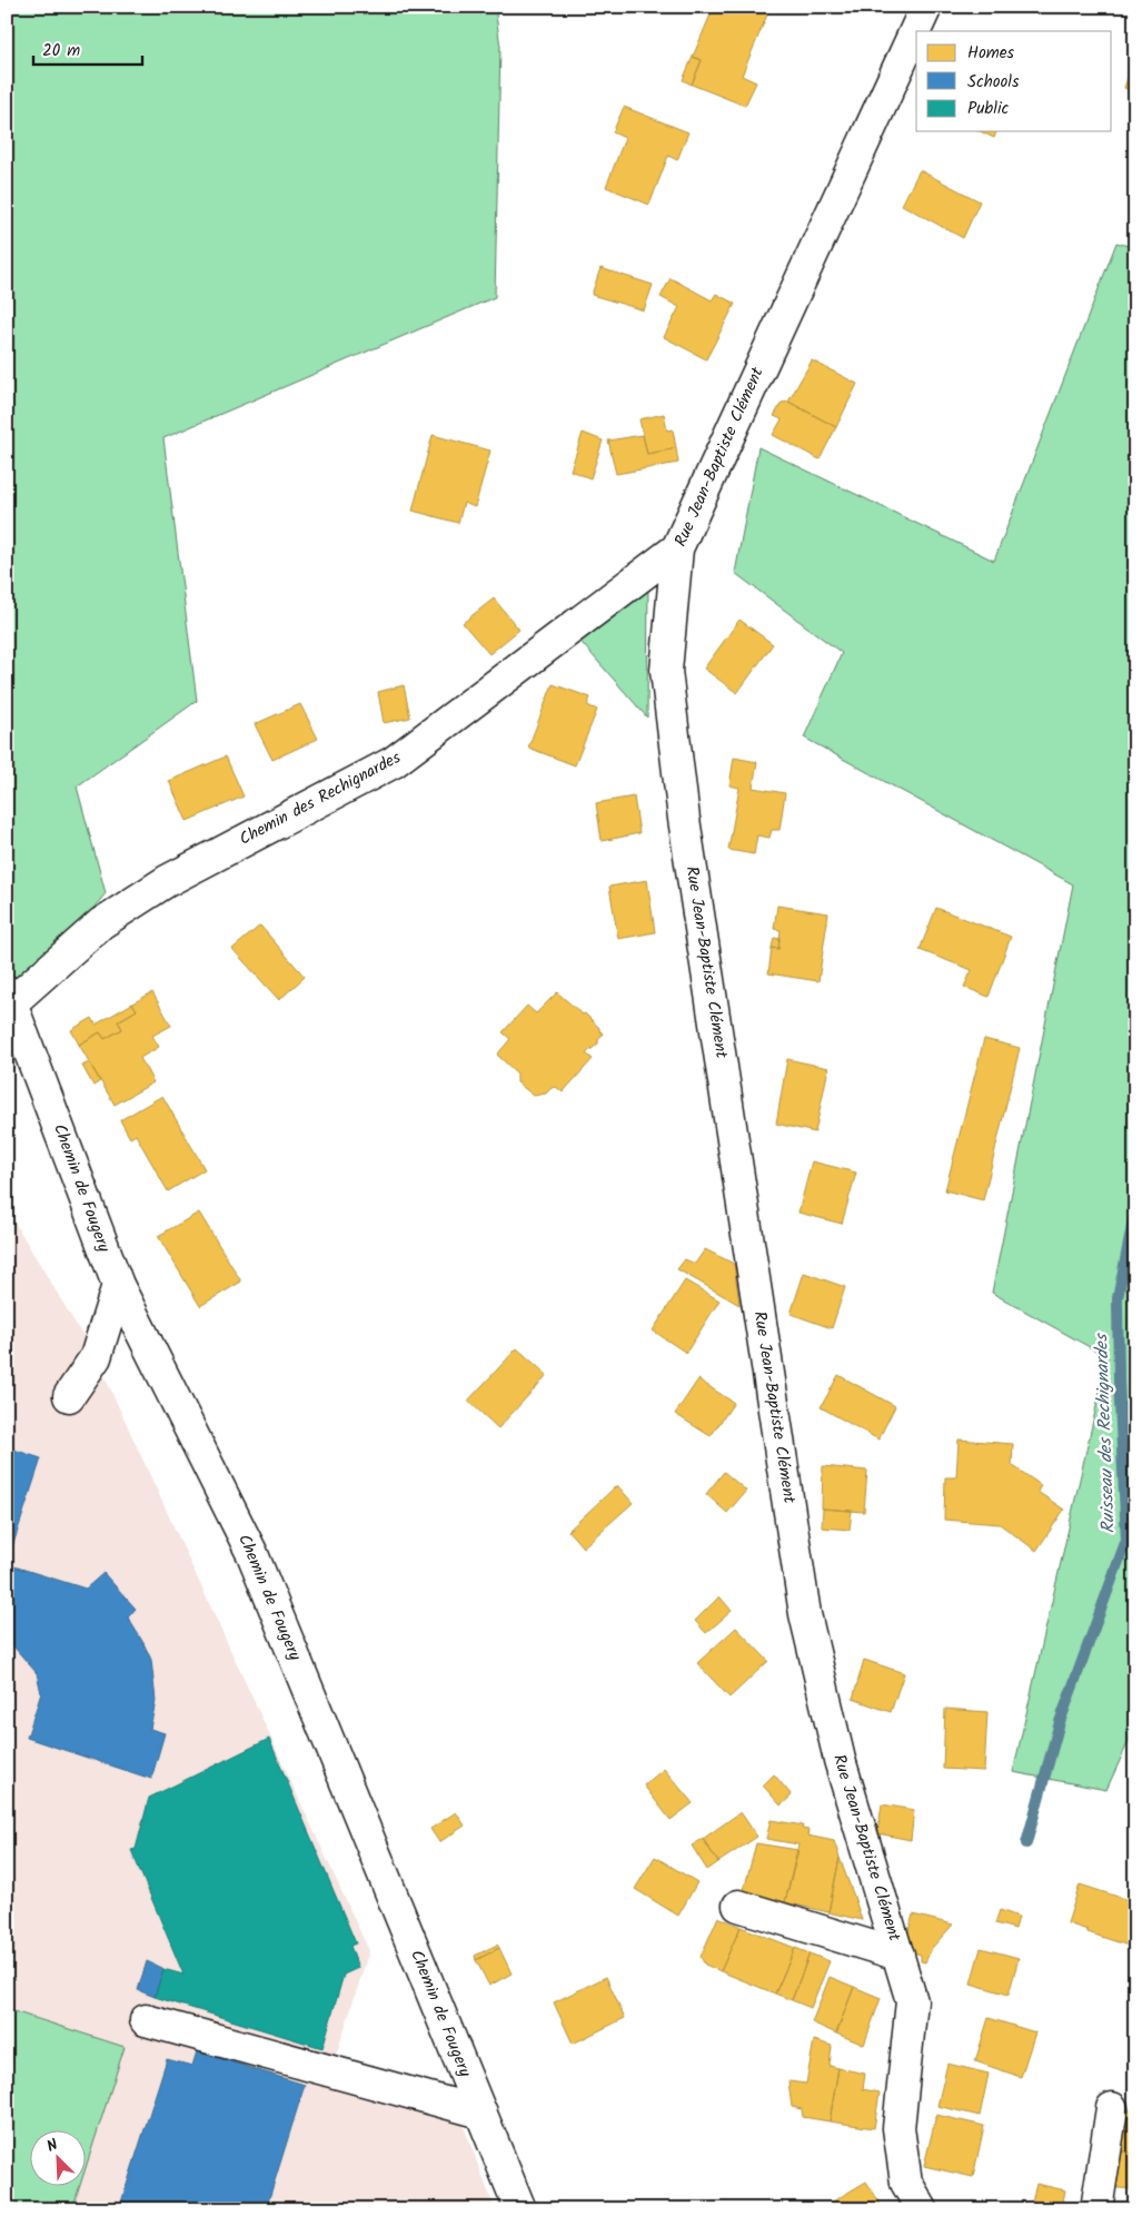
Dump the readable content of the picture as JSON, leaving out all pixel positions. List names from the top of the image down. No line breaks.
{"streets":{"street":["Rue Jean-Baptiste Clément","Chemin des Rechignardes","Chemin de Fougery"]},"crossings":[["Rue Jean-Baptiste Clément","Chemin des Rechignardes"],["Chemin des Rechignardes","Chemin de Fougery"]],"water":["Ruisseau des Rechignardes"],"legend":["Homes","Schools","Public"],"scale_bar":"20 m","north":"top left"}
